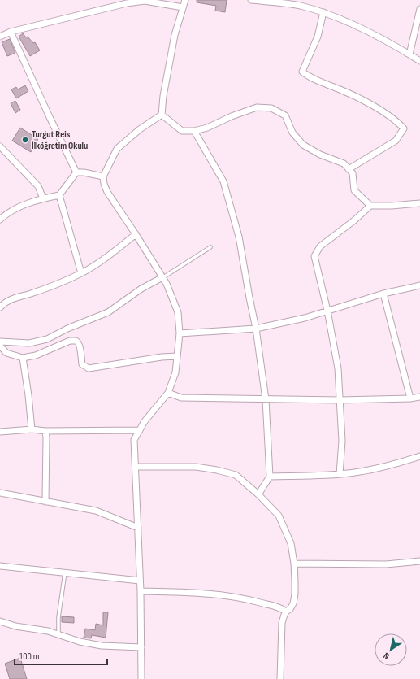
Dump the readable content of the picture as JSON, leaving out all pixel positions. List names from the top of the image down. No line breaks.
{"places":["Turgut Reis İlköğretim Okulu"],"scale_bar":"100 m","north":"bottom left"}
